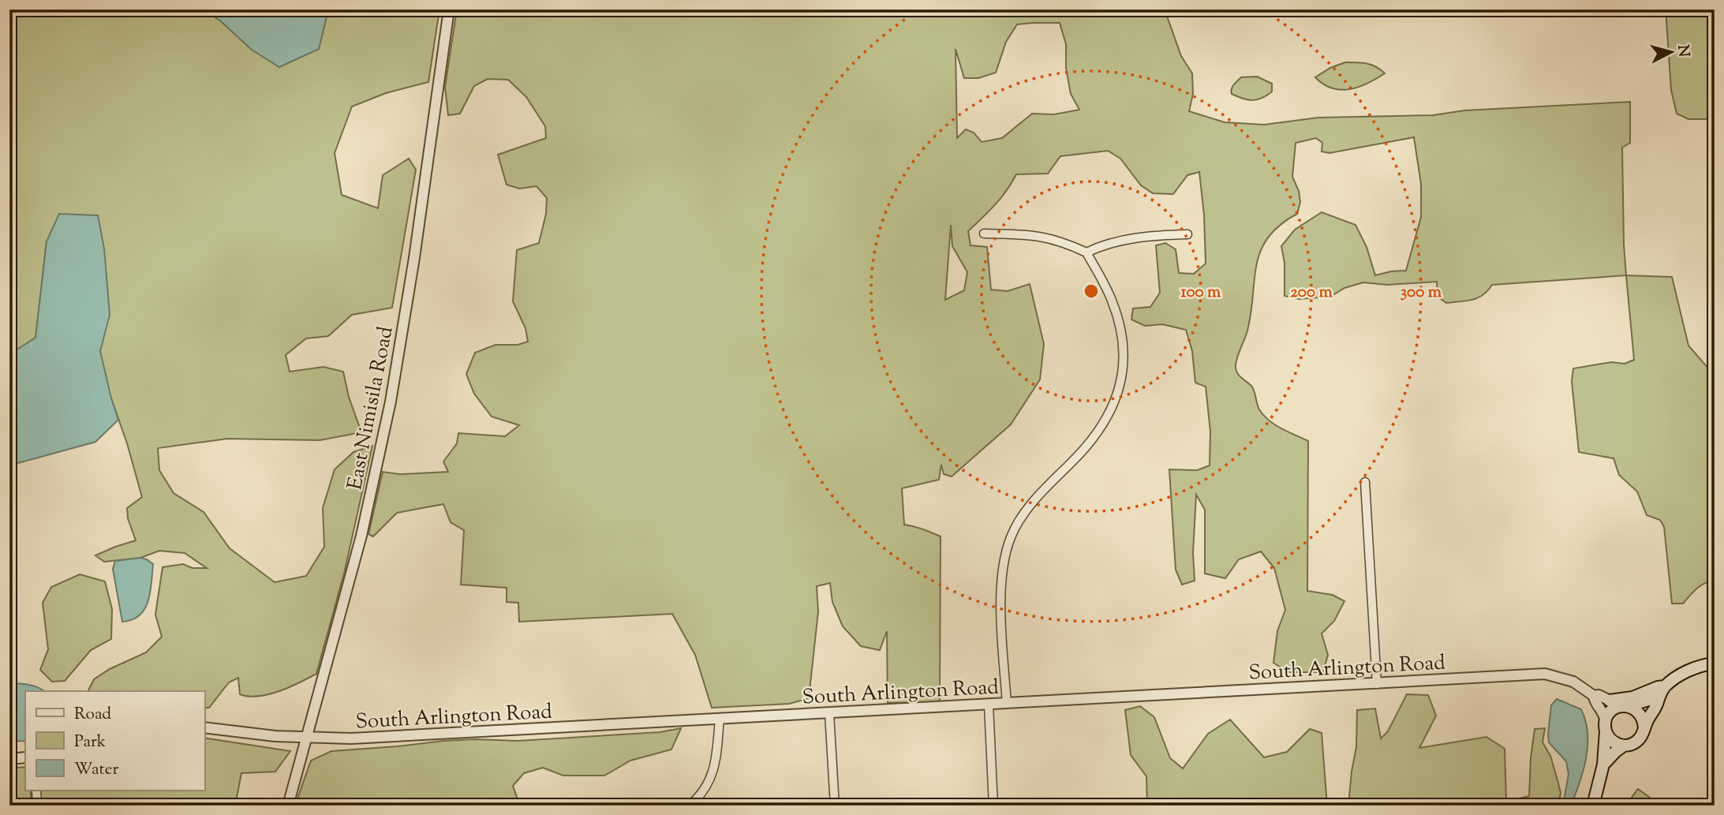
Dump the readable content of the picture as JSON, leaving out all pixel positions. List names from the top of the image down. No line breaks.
{"streets":{"street":["East Nimisila Road","South Arlington Road"]},"crossings":[["East Nimisila Road","South Arlington Road"]],"legend":["Road","Park","Water"],"north":"right","rings":["100 m","200 m","300 m"]}
